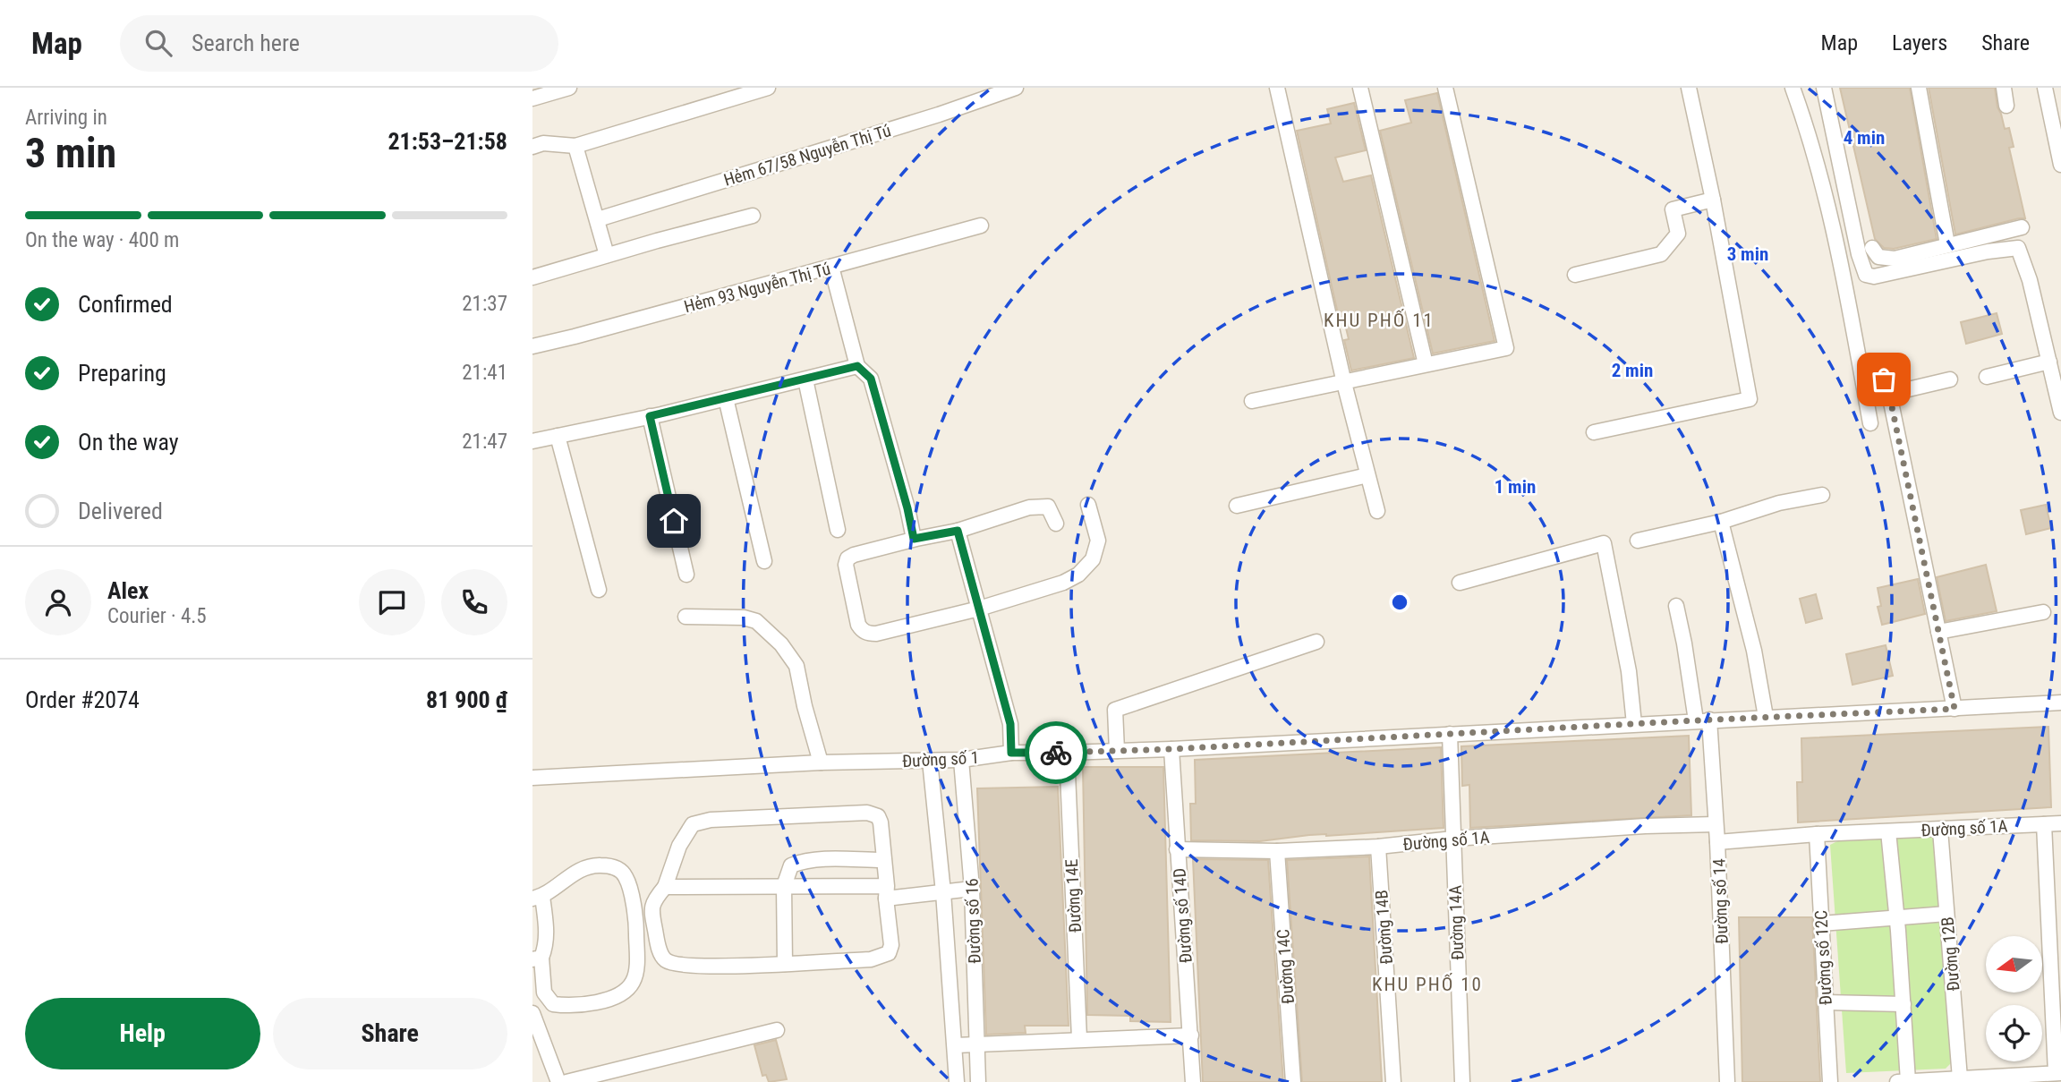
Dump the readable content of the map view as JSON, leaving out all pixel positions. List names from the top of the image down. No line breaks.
{"streets":{"street":["Hẻm 67/58 Nguyễn Thị Tú","Hẻm 93 Nguyễn Thị Tú","Đường số 1","Đường số 1A","Đường 14E","Đường số 14","Đường số 14D","Đường số 16","Đường 14A","Đường 14B","Đường 12B","Đường số 12C","Đường 14C"]},"crossings":[["Đường số 1","Đường 14E"],["Đường số 1","Đường số 14"],["Đường số 1","Đường số 14D"],["Đường số 1","Đường số 16"],["Đường số 1","Đường 14A"],["Đường số 1A","Đường số 14"],["Đường số 1A","Đường số 14D"],["Đường số 1A","Đường 14A"],["Đường số 1A","Đường 14B"],["Đường số 1A","Đường 12B"],["Đường số 1A","Đường số 12C"],["Đường số 1A","Đường 14C"]],"districts":["KHU PHỐ 11","KHU PHỐ 10"],"north":"left","page":{"header":"Map","search":"Search here","nav":["Map","Layers","Share"],"heading":["3 min","Arriving in","21:53–21:58"],"panel":["Alex","Courier · 4.5","Order #2074","81 900 ₫"],"bar":"On the way · 400 m","list":[["Confirmed","21:37"],["Preparing","21:41"],["On the way","21:47"],"Delivered"],"buttons":["Help","Share"]},"rings":["4 min","3 min","2 min","1 min"]}
